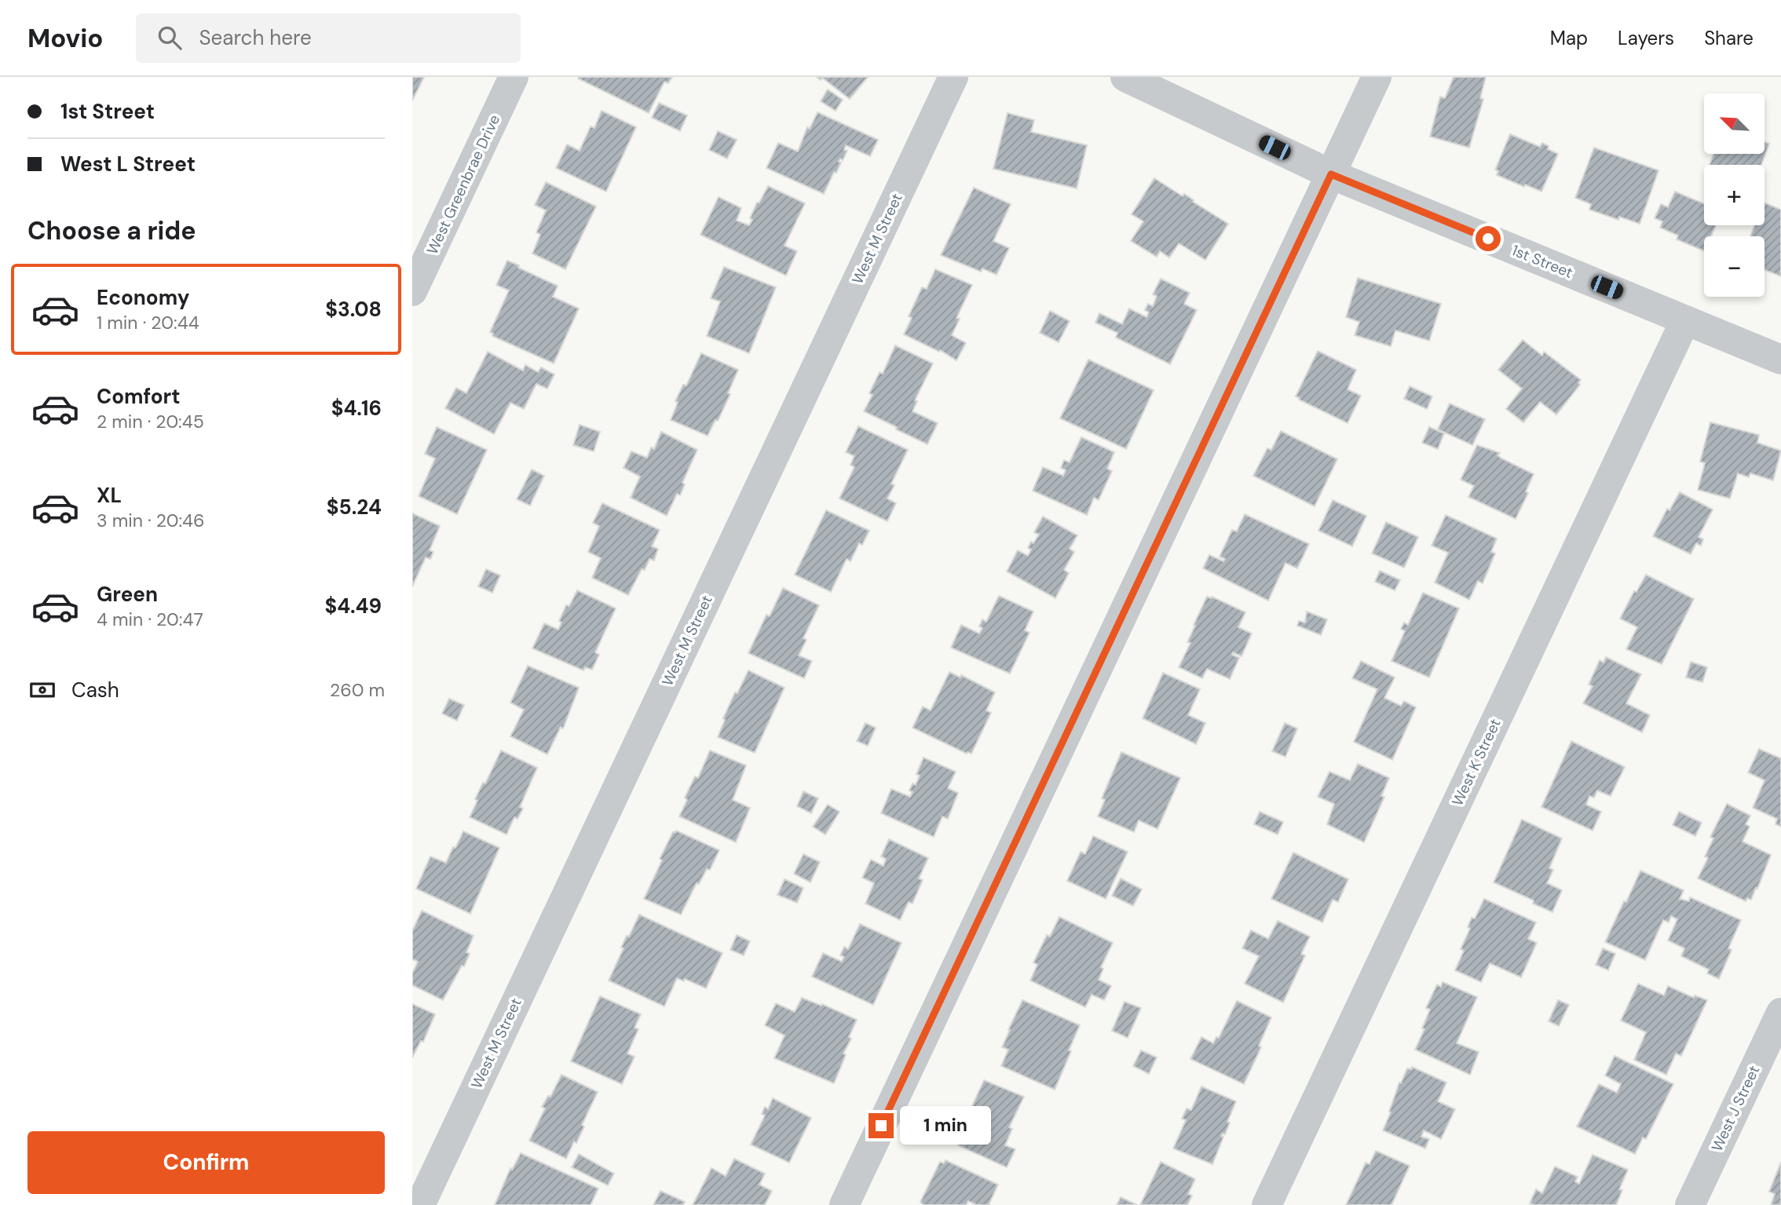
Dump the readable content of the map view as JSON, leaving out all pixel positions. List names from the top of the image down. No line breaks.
{"streets":{"street":["West Greenbrae Drive","West M Street","1st Street","West K Street","West J Street"]},"crossings":[["1st Street","West K Street"]],"north":"top left","page":{"header":"Movio","search":"Search here","nav":["Map","Layers","Share"],"banner":["1st Street","West L Street"],"map_buttons":["+","−"],"heading":"Choose a ride","list":[{"name":"Economy","note":"1 min · 20:44","value":"$3.08"},{"name":"Comfort","note":"2 min · 20:45","value":"$4.16"},{"name":"XL","note":"3 min · 20:46","value":"$5.24"},{"name":"Green","note":"4 min · 20:47","value":"$4.49"}],"pay":["Cash","260 m"],"bubble":"1 min","buttons":"Confirm"}}
